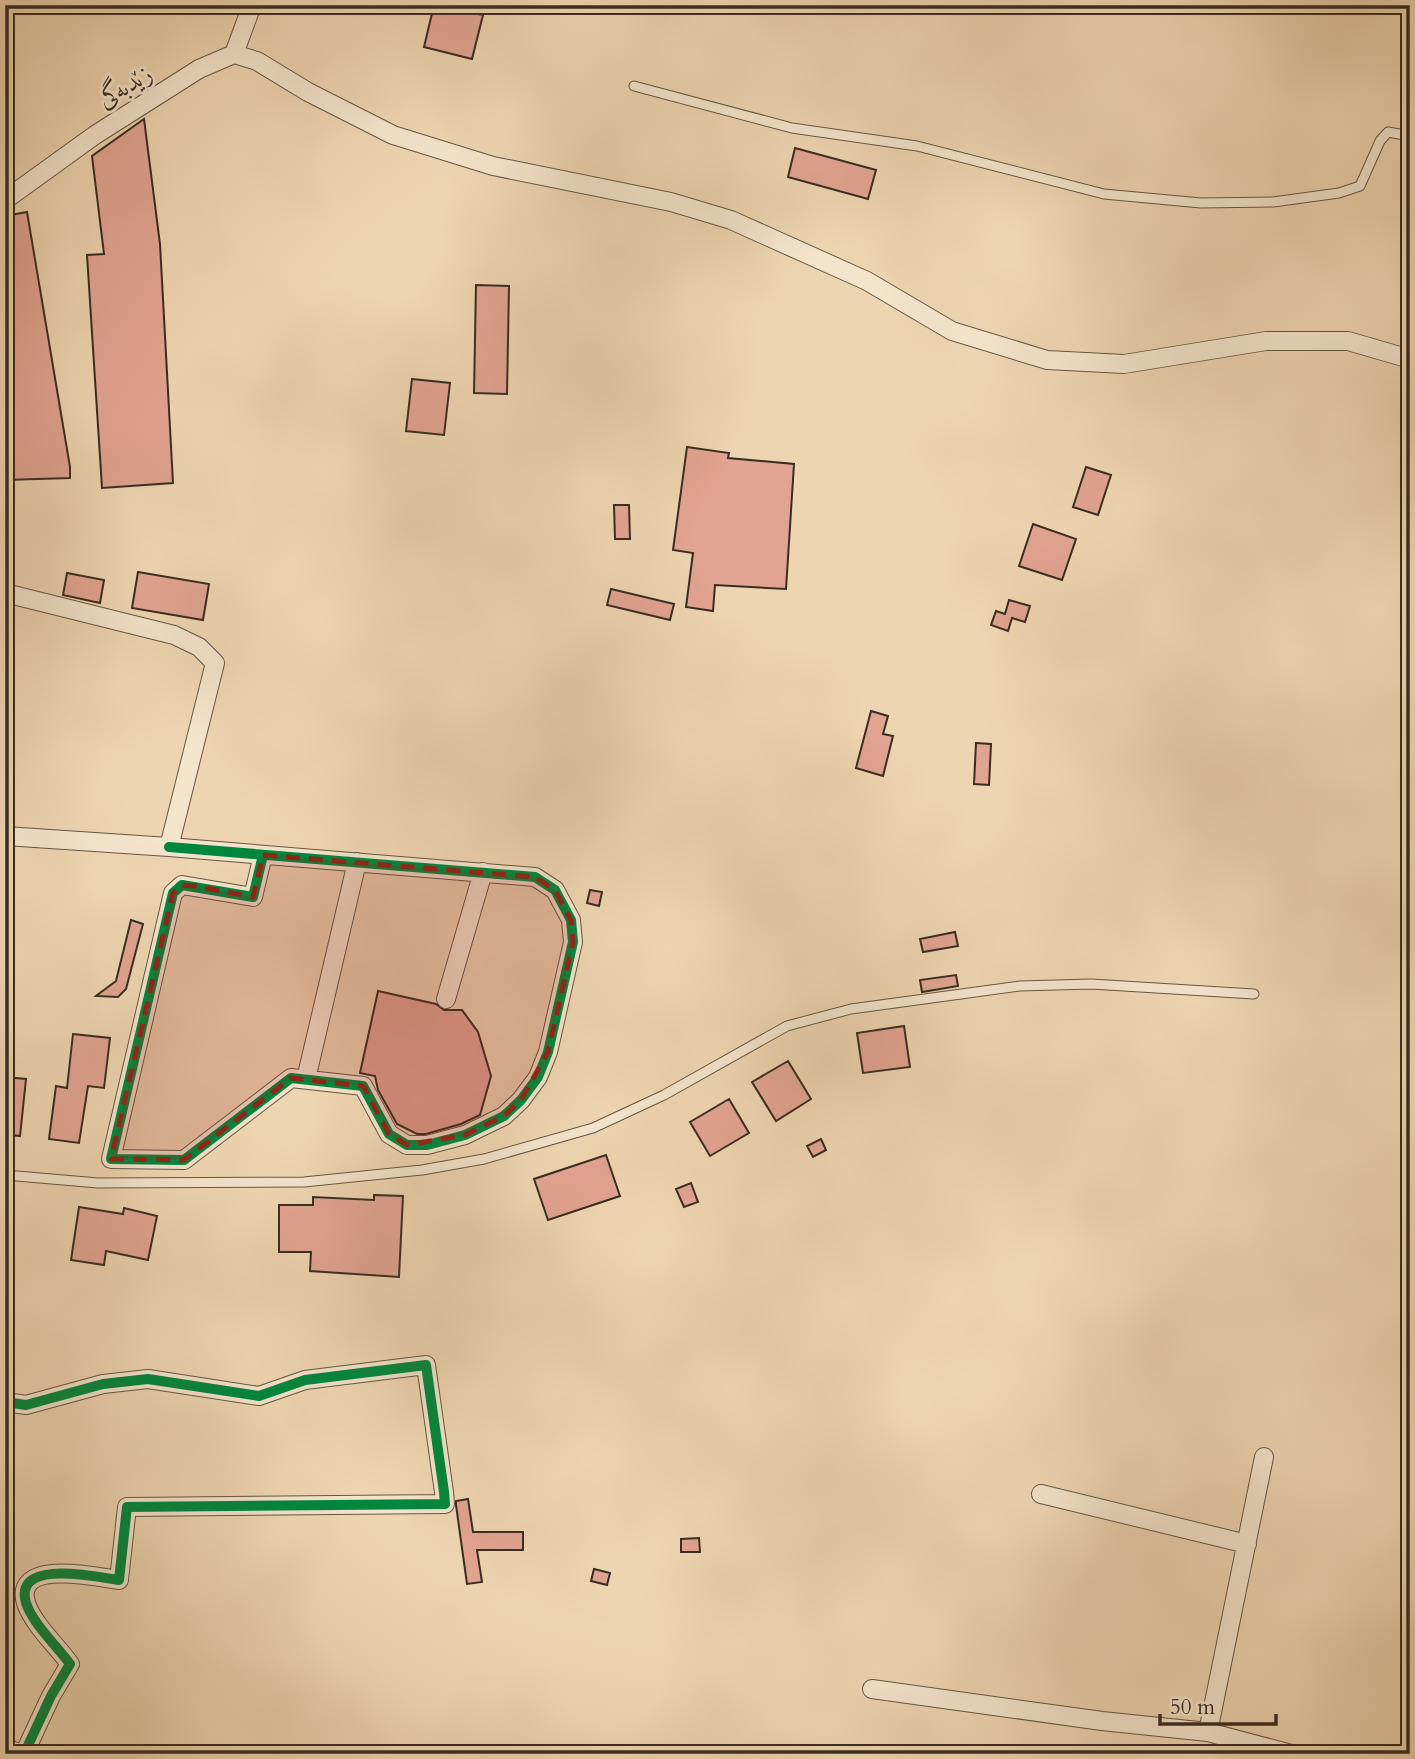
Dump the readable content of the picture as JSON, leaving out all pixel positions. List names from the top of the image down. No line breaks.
{"streets":{"street":["زێدبەگی"]},"scale_bar":"50 m"}
